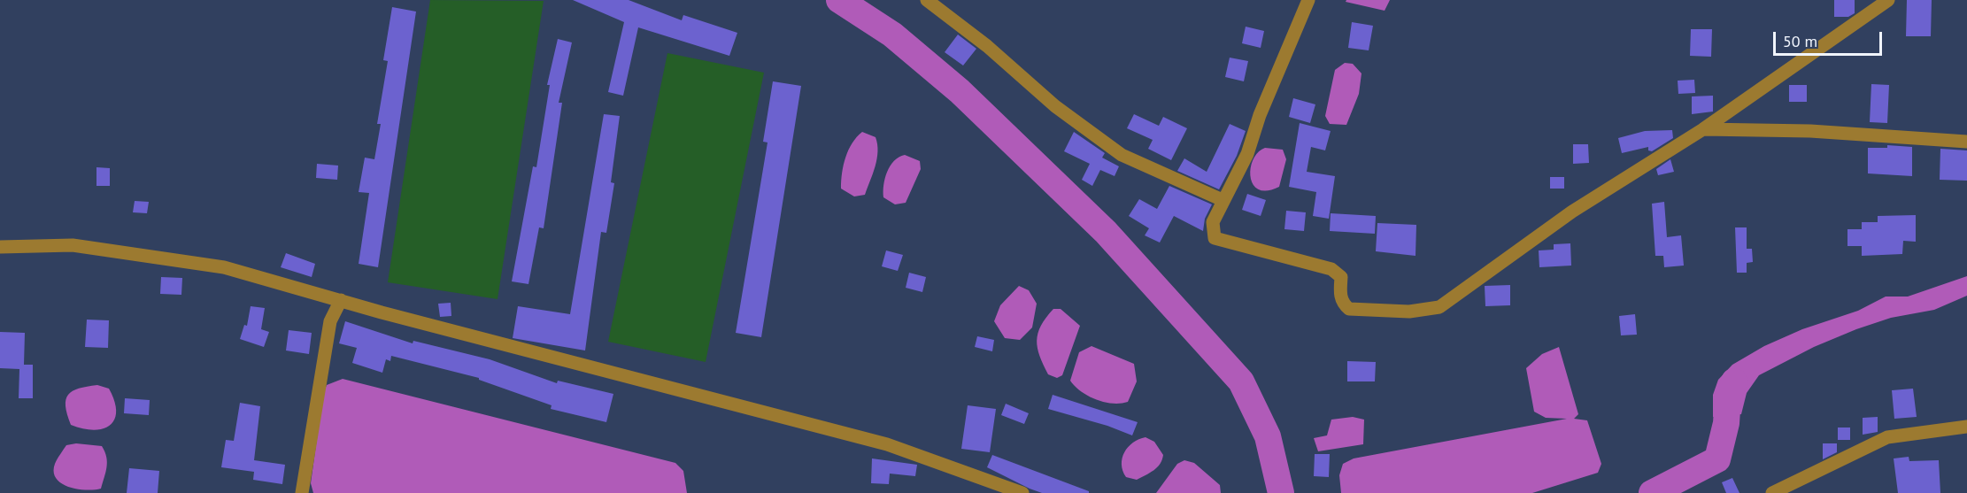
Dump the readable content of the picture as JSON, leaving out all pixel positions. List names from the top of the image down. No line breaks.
{"scale_bar":"50 m"}
